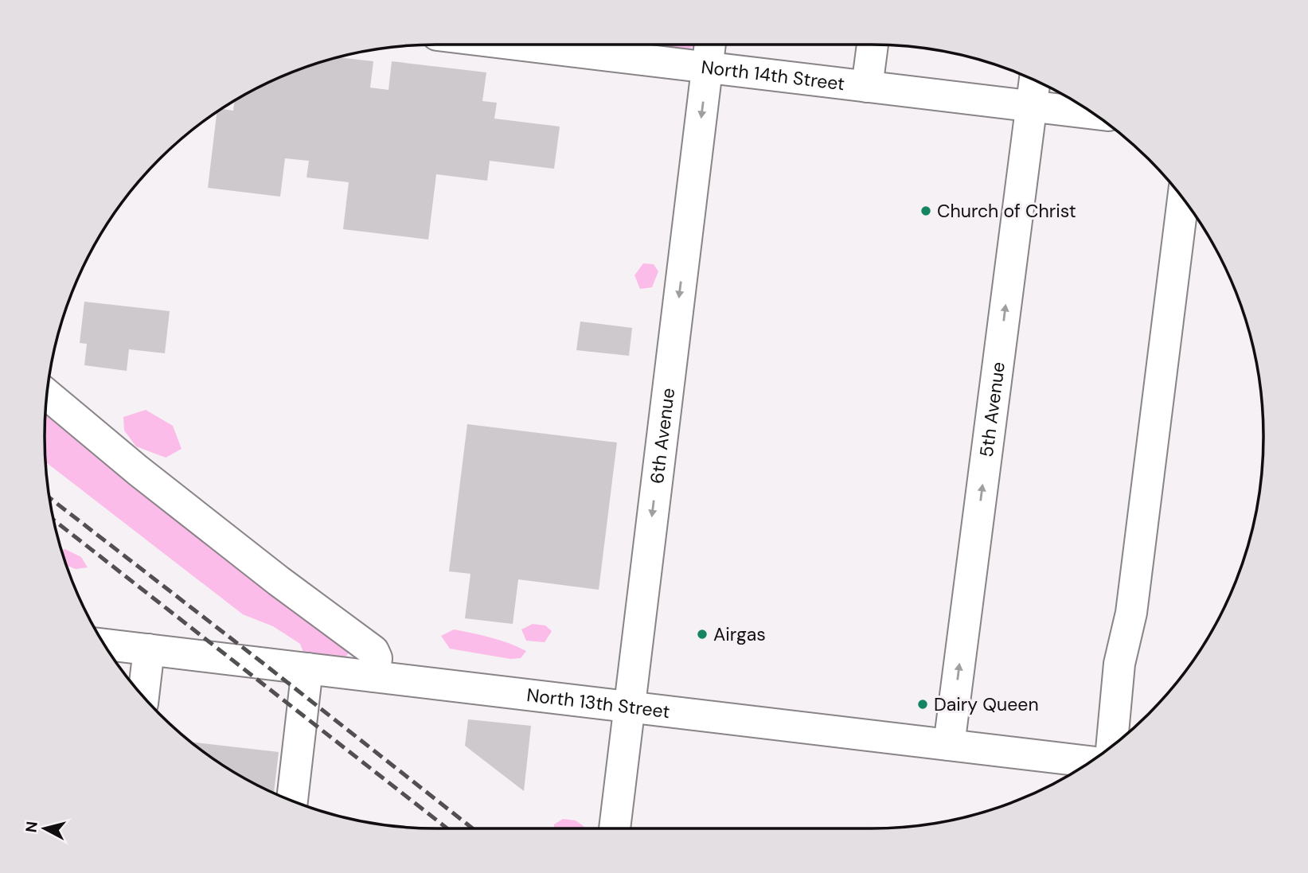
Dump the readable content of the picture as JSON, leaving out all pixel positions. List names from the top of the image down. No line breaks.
{"streets":{"street":["North 14th Street","5th Avenue","6th Avenue","North 13th Street"]},"crossings":[["North 14th Street","5th Avenue"],["North 14th Street","6th Avenue"],["5th Avenue","North 13th Street"],["6th Avenue","North 13th Street"]],"one_way":["6th Avenue"],"places":["Church of Christ","Airgas","Dairy Queen"],"north":"left"}
